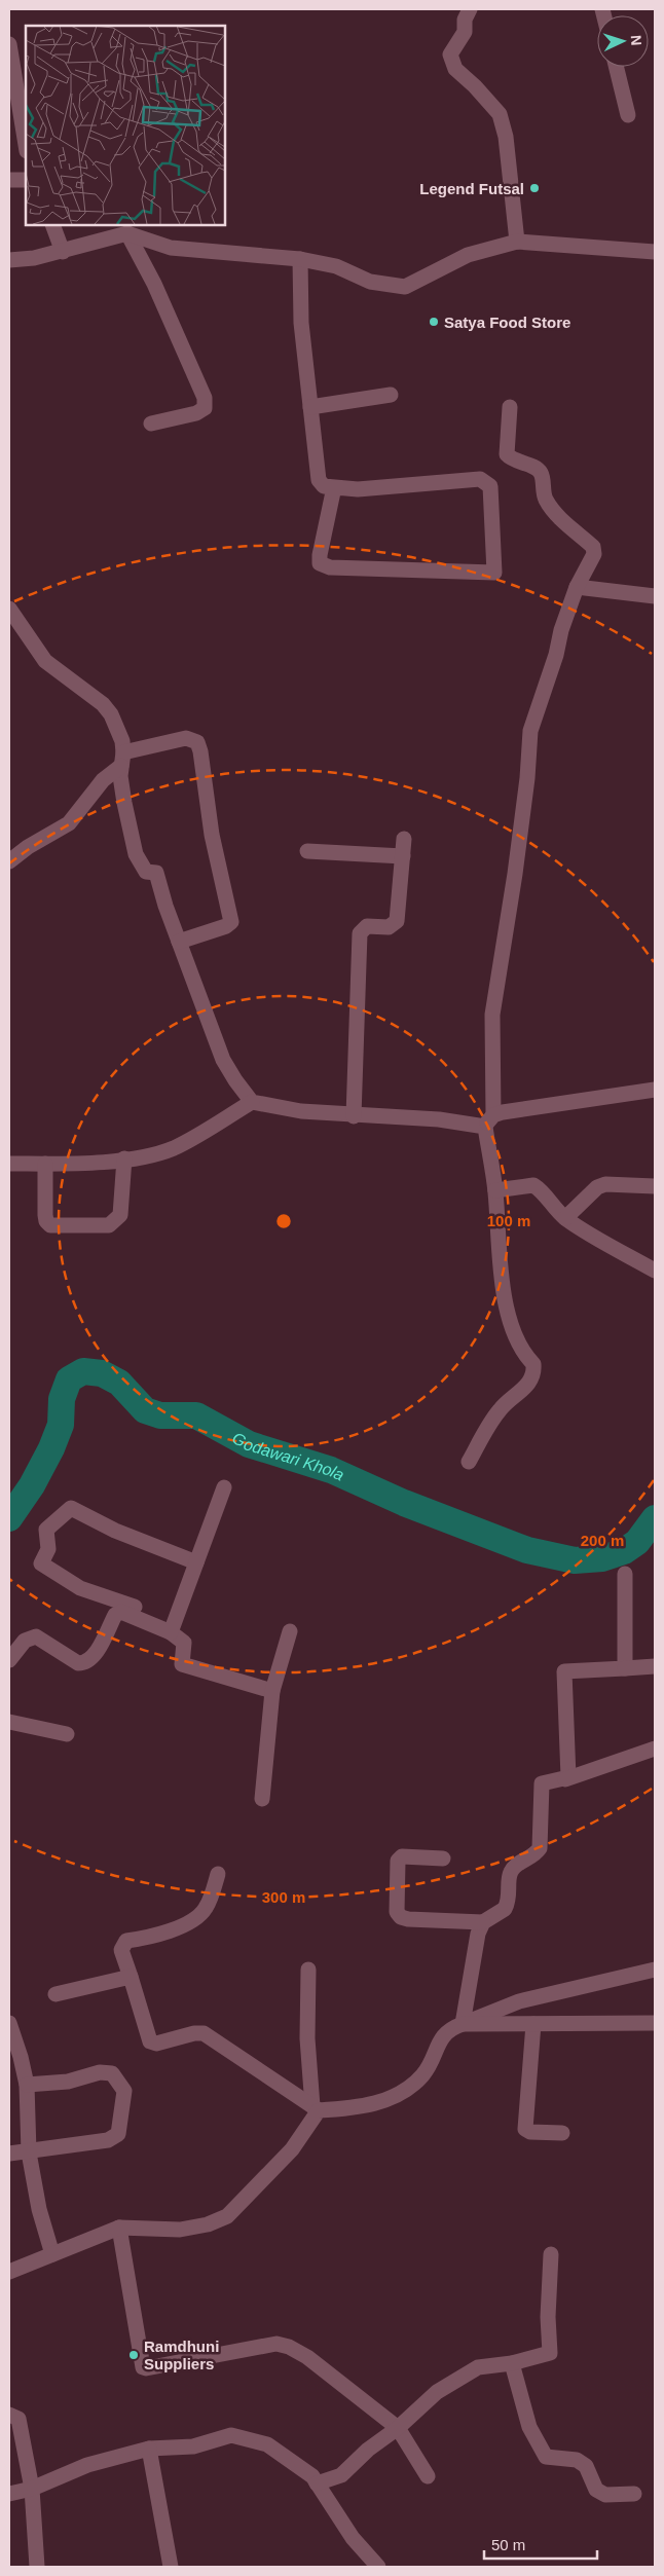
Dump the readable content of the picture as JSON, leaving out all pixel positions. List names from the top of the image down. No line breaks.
{"water":["Godawari Khola"],"places":["Legend Futsal","Satya Food Store","Ramdhuni Suppliers"],"scale_bar":"50 m","north":"right","rings":["100 m","200 m","300 m"]}
